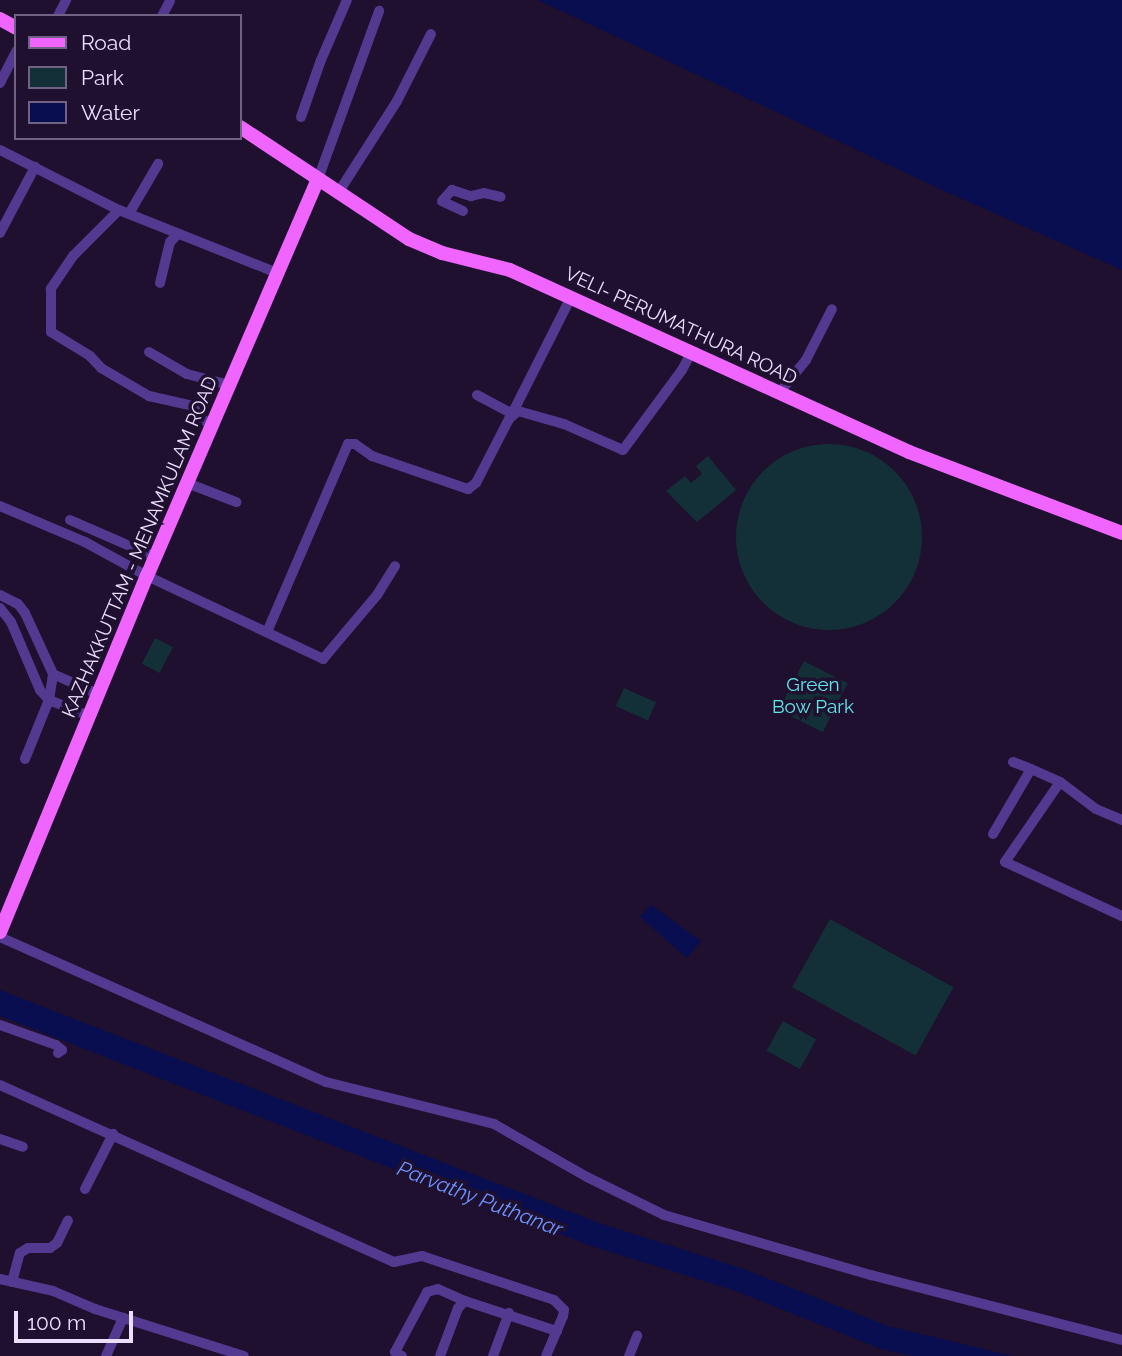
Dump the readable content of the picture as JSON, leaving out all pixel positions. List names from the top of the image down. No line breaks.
{"streets":{"main road":["VELI- PERUMATHURA ROAD","KAZHAKKUTTAM - MENAMKULAM ROAD"]},"crossings":[["VELI- PERUMATHURA ROAD","KAZHAKKUTTAM - MENAMKULAM ROAD"]],"water":["Parvathy Puthanar"],"parks":["Green Bow Park"],"legend":["Road","Park","Water"],"scale_bar":"100 m"}
